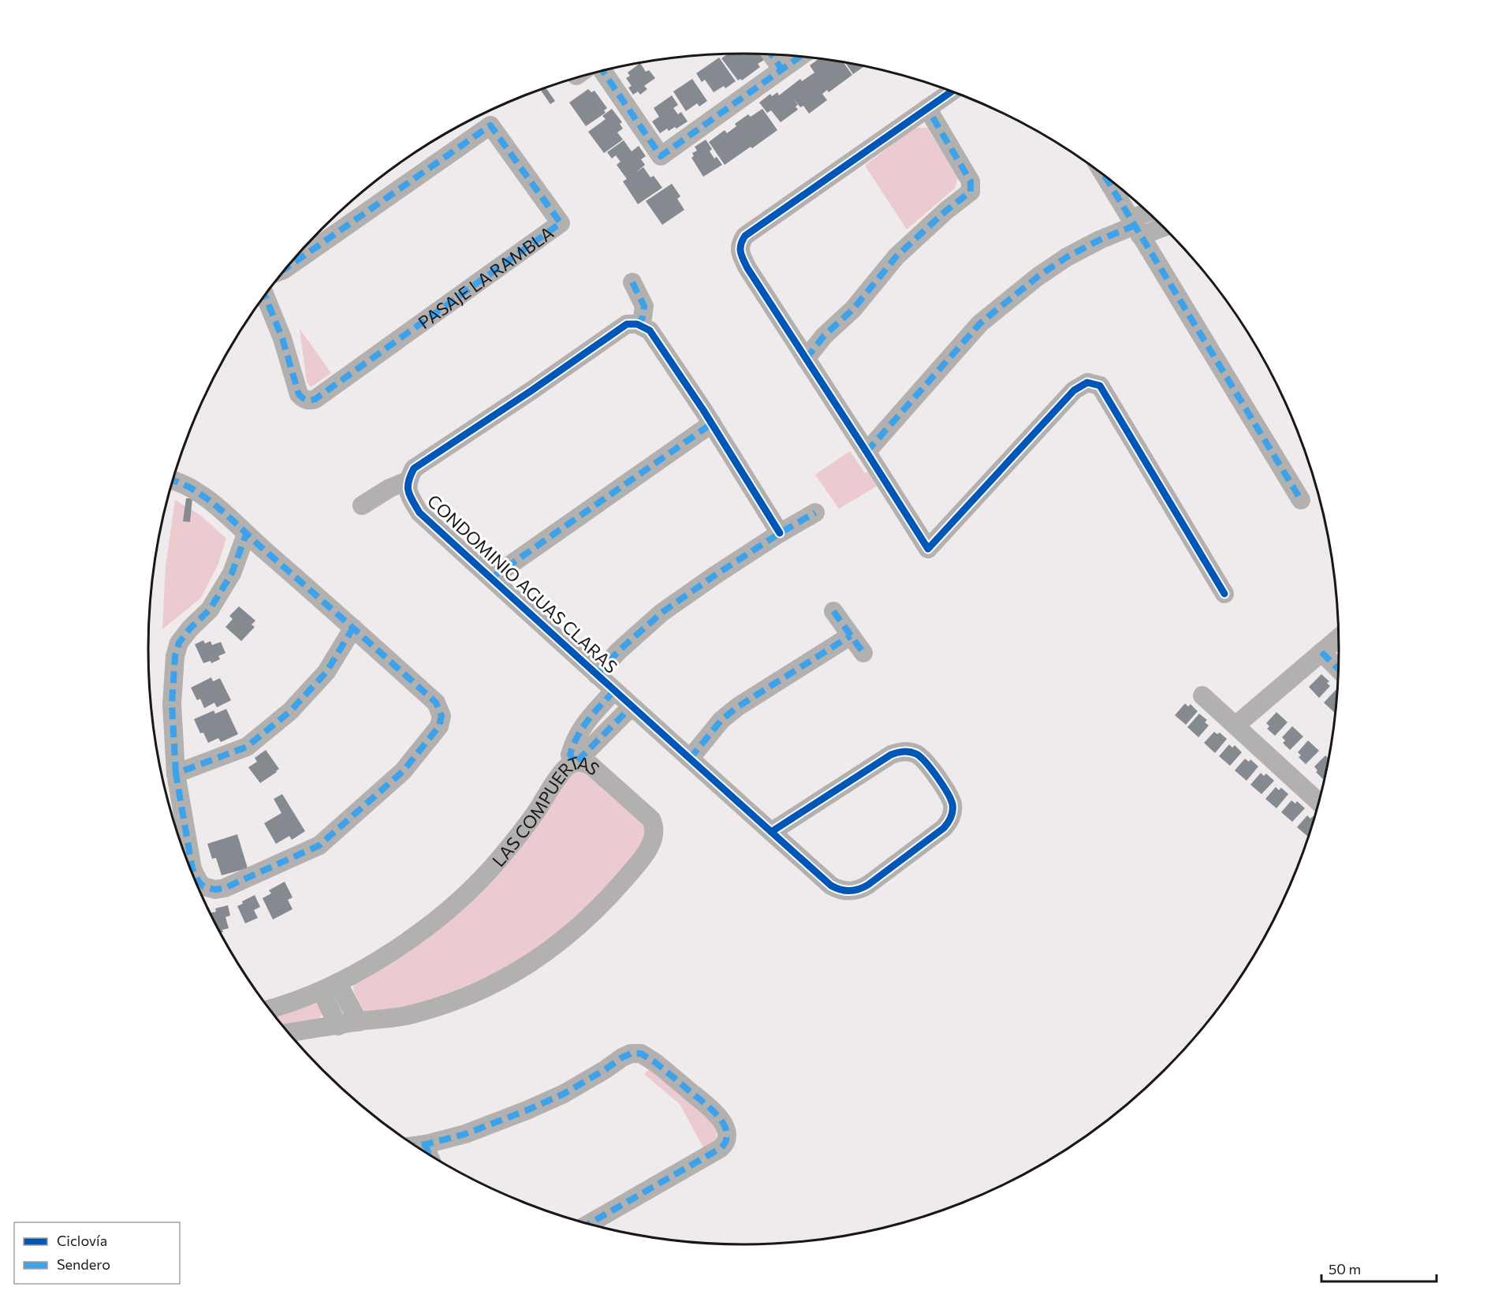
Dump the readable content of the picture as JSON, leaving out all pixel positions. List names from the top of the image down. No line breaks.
{"streets":{"street":["PASAJE LA RAMBLA","CONDOMINIO AGUAS CLARAS","LAS COMPUERTAS"]},"crossings":[["CONDOMINIO AGUAS CLARAS","LAS COMPUERTAS"]],"legend":["Ciclovía","Sendero"],"scale_bar":"50 m"}
